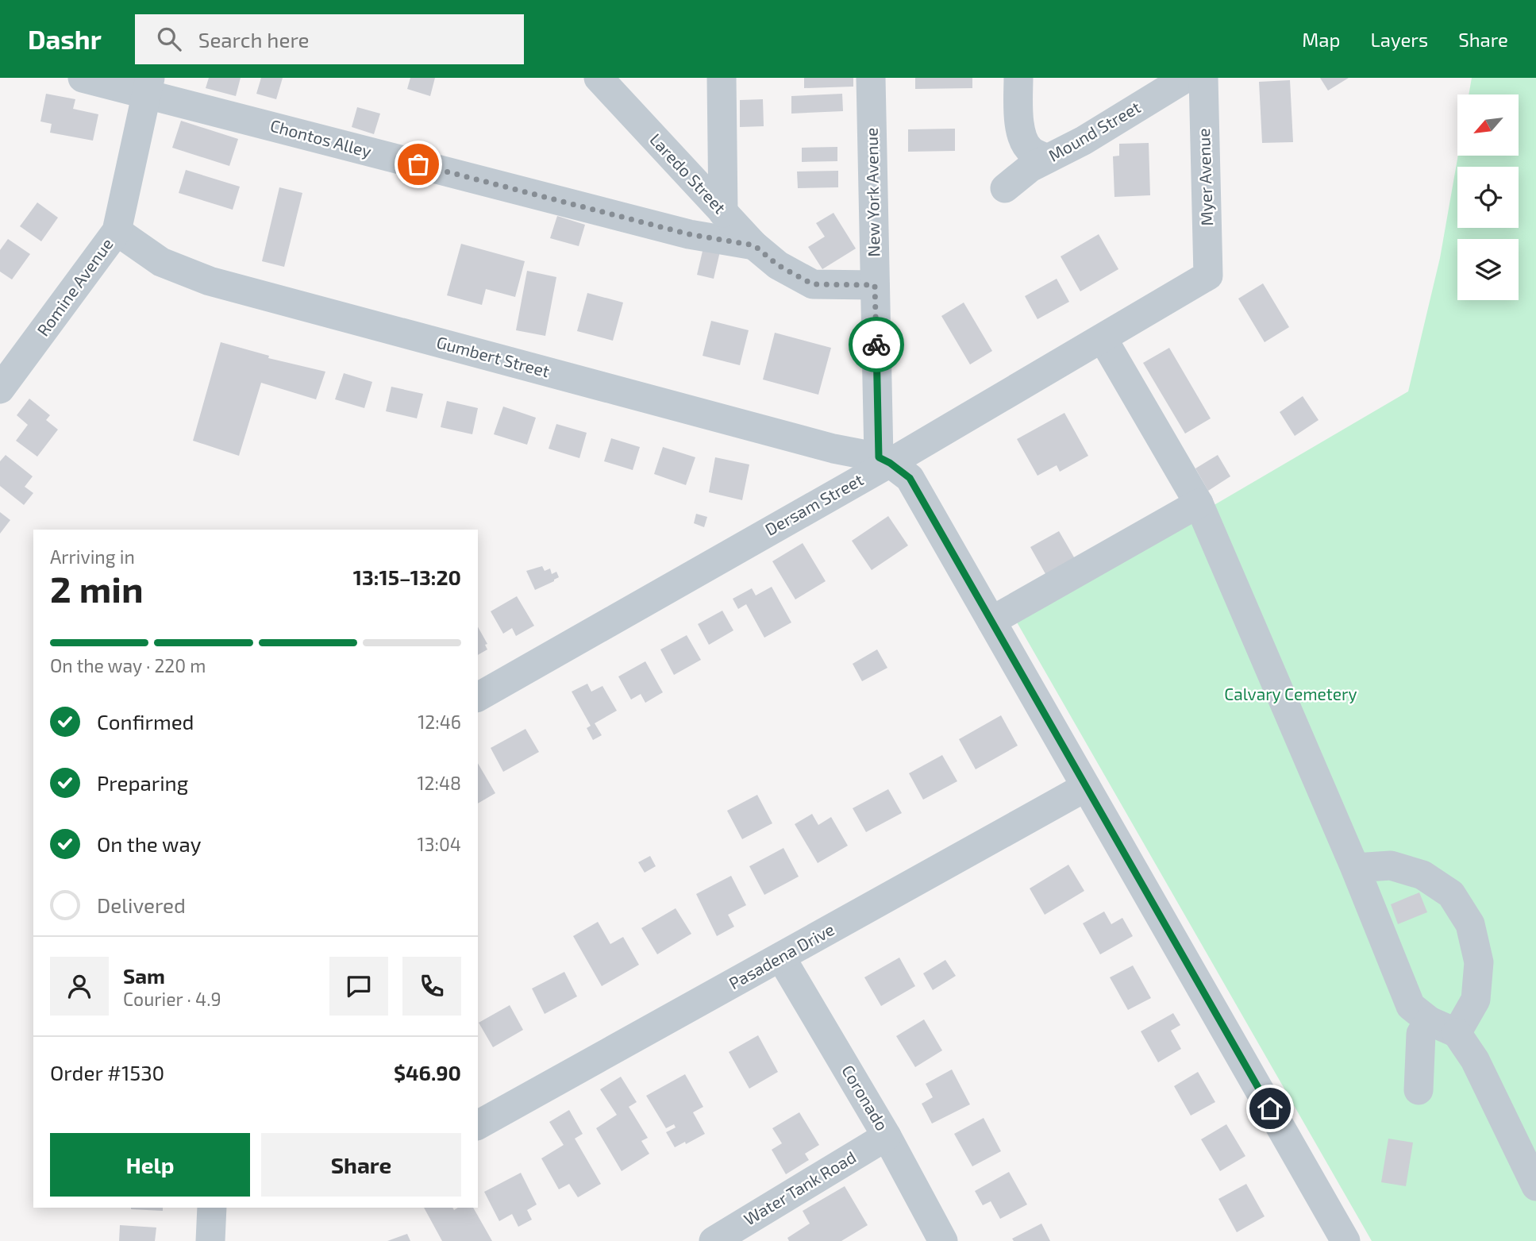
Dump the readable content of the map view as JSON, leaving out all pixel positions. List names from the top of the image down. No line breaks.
{"streets":{"street":["Mound Street","Chontos Alley","Laredo Street","Myer Avenue","New York Avenue","Romine Avenue","Gumbert Street","Dersam Street","Pasadena Drive","Coronado","Water Tank Road"]},"crossings":[["Chontos Alley","Laredo Street"],["Chontos Alley","Romine Avenue"],["Laredo Street","New York Avenue"],["Myer Avenue","Dersam Street"],["New York Avenue","Gumbert Street"],["New York Avenue","Dersam Street"],["Romine Avenue","Gumbert Street"],["Gumbert Street","Dersam Street"],["Pasadena Drive","Coronado"],["Coronado","Water Tank Road"]],"parks":["Calvary Cemetery"],"north":"bottom left","page":{"header":"Dashr","search":"Search here","nav":["Map","Layers","Share"],"heading":["2 min","Arriving in","13:15–13:20"],"panel":["Sam","Courier · 4.9","Order #1530","$46.90"],"bar":"On the way · 220 m","list":[["Confirmed","12:46"],["Preparing","12:48"],["On the way","13:04"],"Delivered"],"buttons":["Help","Share"]}}
